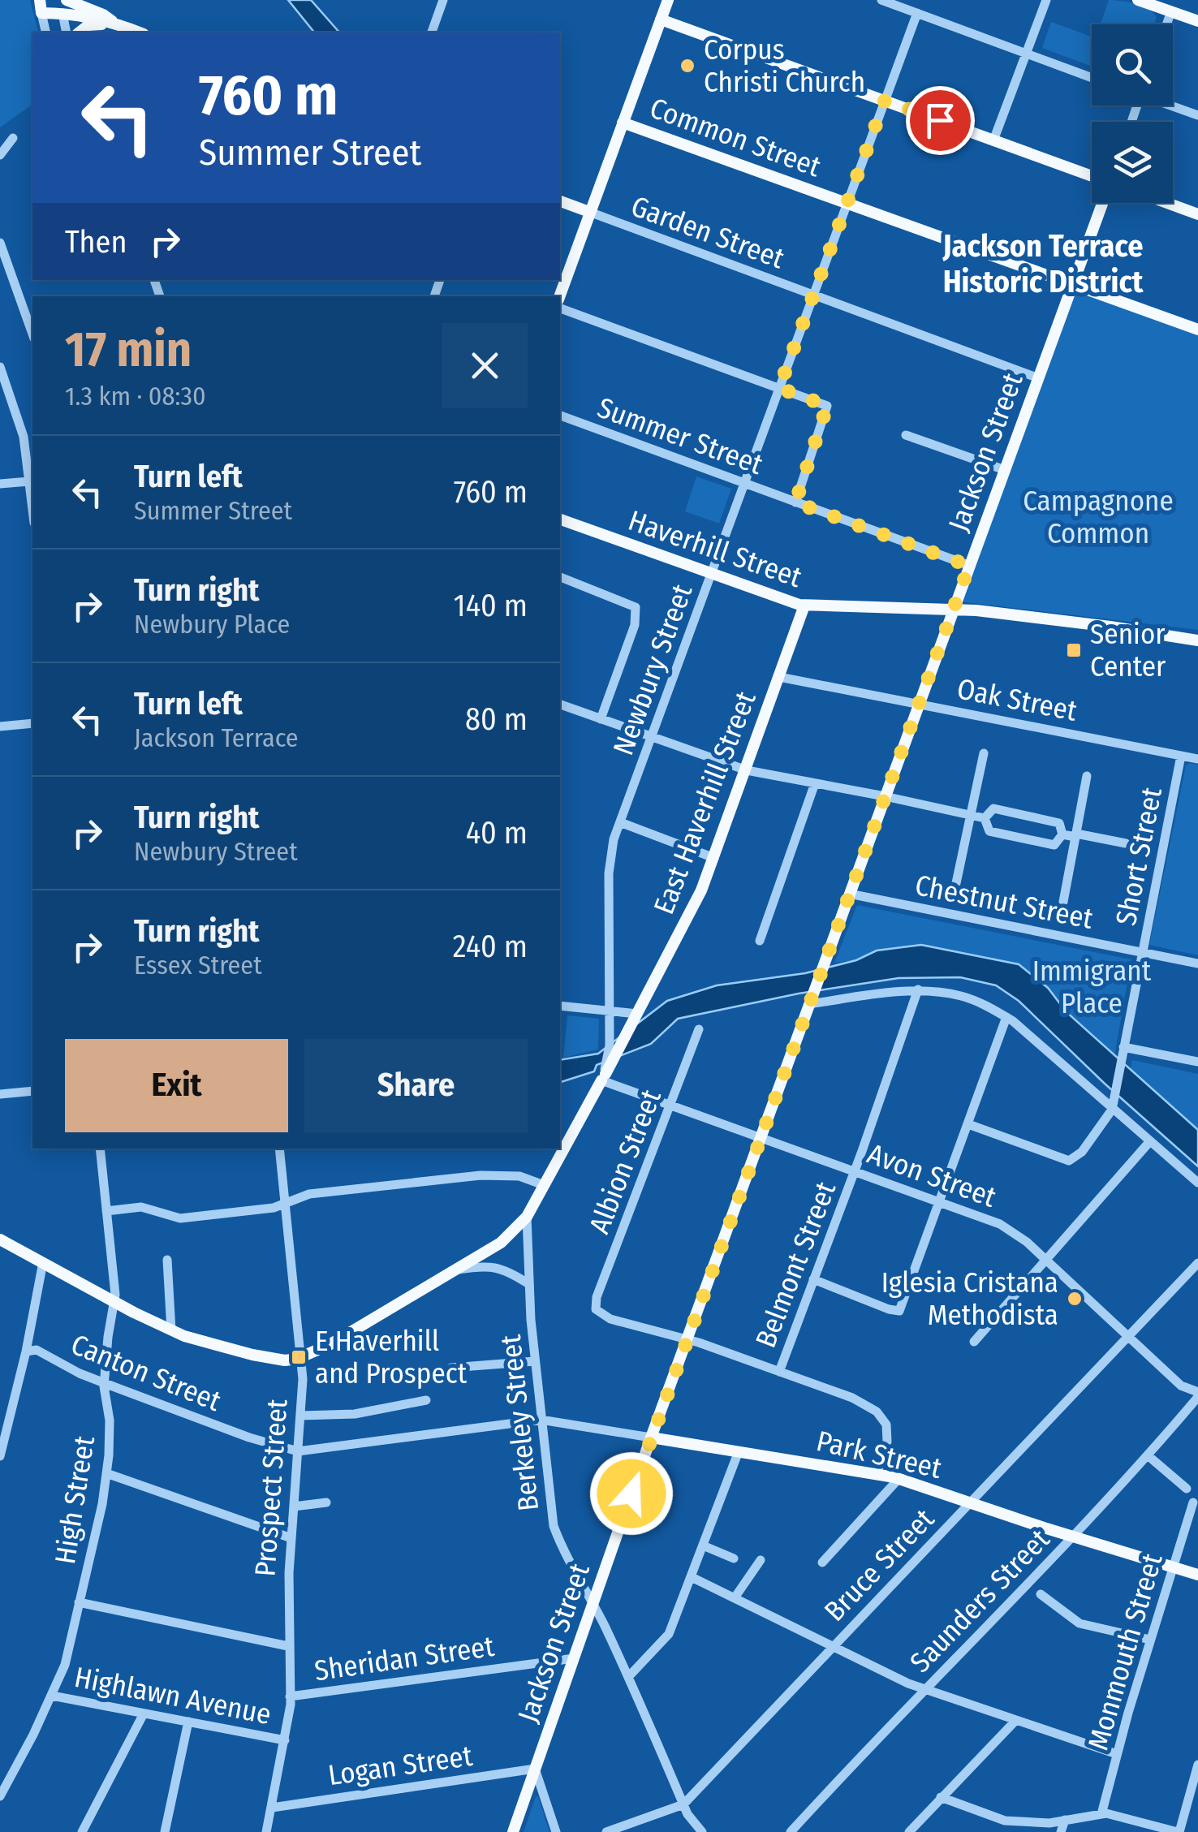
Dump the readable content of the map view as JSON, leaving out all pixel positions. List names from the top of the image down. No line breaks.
{"streets":{"main road":["Common Street","Jackson Street","Haverhill Street","East Haverhill Street","Park Street"],"street":["Garden Street","Summer Street","Newbury Street","Oak Street","Short Street","Chestnut Street","Albion Street","Avon Street","Belmont Street","Canton Street","Berkeley Street","Prospect Street","High Street","Bruce Street","Saunders Street","Monmouth Street","Sheridan Street","Highlawn Avenue","Logan Street"]},"crossings":[["Common Street","Jackson Street"],["Common Street","Newbury Street"],["Garden Street","Jackson Street"],["Garden Street","Newbury Street"],["Summer Street","Jackson Street"],["Summer Street","Newbury Street"],["Jackson Street","Haverhill Street"],["Jackson Street","Oak Street"],["Jackson Street","Chestnut Street"],["Jackson Street","Albion Street"],["Jackson Street","Avon Street"],["Jackson Street","Berkeley Street"],["Jackson Street","Park Street"],["Jackson Street","Sheridan Street"],["Jackson Street","Logan Street"],["Haverhill Street","Newbury Street"],["Haverhill Street","East Haverhill Street"],["Newbury Street","East Haverhill Street"],["Newbury Street","Avon Street"],["Oak Street","East Haverhill Street"],["Oak Street","Short Street"],["East Haverhill Street","Avon Street"],["East Haverhill Street","Berkeley Street"],["East Haverhill Street","Prospect Street"],["East Haverhill Street","High Street"],["Short Street","Chestnut Street"],["Albion Street","Avon Street"],["Avon Street","Belmont Street"],["Avon Street","Bruce Street"],["Avon Street","Saunders Street"],["Canton Street","Park Street"],["Canton Street","Prospect Street"],["Canton Street","High Street"],["Berkeley Street","Park Street"],["Berkeley Street","Bruce Street"],["Park Street","Prospect Street"],["Park Street","Bruce Street"],["Park Street","Saunders Street"],["Park Street","Monmouth Street"],["Prospect Street","Sheridan Street"],["Prospect Street","Highlawn Avenue"],["Prospect Street","Logan Street"],["High Street","Highlawn Avenue"]],"districts":["Jackson Terrace Historic District"],"parks":["Campagnone Common","Immigrant Place"],"places":{"other":["Corpus Christi Church","Iglesia Cristana Methodista"],"transit":["Senior Center","E Haverhill and Prospect"]},"page":{"turn":["760 m","Summer Street"],"then":"Then","heading":["17 min","1.3 km · 08:30"],"list":[{"name":"Turn left","note":"Summer Street","value":"760 m"},{"name":"Turn right","note":"Newbury Place","value":"140 m"},{"name":"Turn left","note":"Jackson Terrace","value":"80 m"},{"name":"Turn right","note":"Newbury Street","value":"40 m"},{"name":"Turn right","note":"Essex Street","value":"240 m"}],"buttons":["Exit","Share"]}}
